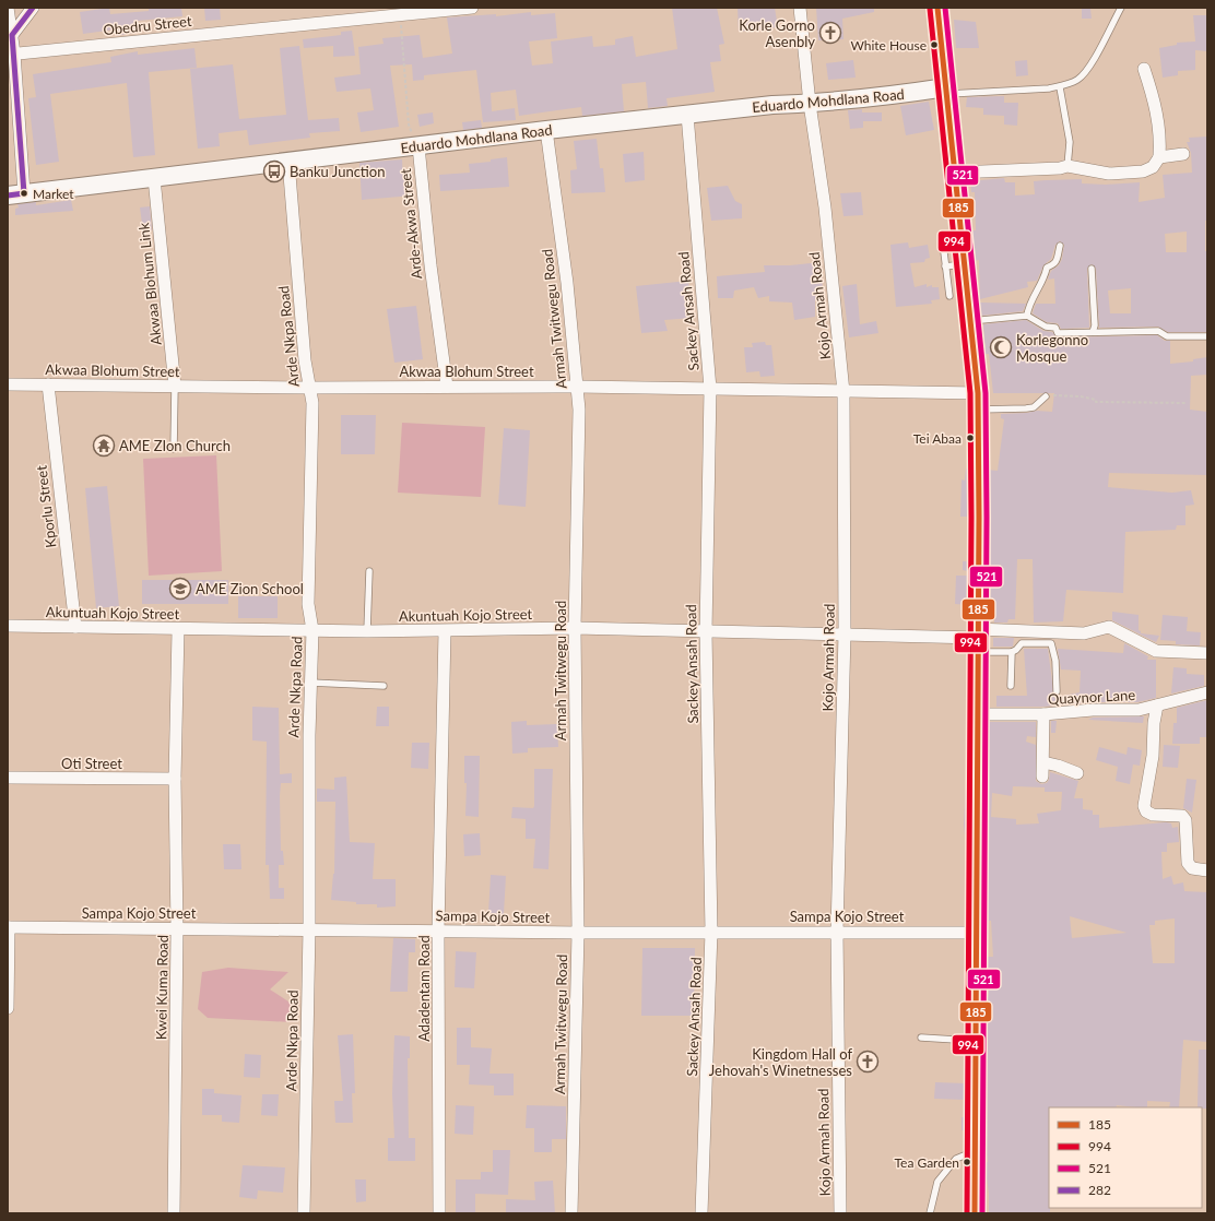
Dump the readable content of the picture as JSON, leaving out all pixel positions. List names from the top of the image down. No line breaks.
{"streets":{"main road":["Eduardo Mohdlana Road"],"street":["Obedru Street","Arde-Akwa Street","Akwaa Blohum Link","Kojo Armah Road","Sackey Ansah Road","Armah Twitwegu Road","Arde Nkpa Road","Akwaa Blohum Street","Kporlu Street","Akuntuah Kojo Street","Quaynor Lane","Oti Street","Sampa Kojo Street","Kwei Kuma Road","Adadentam Road"]},"crossings":[["Eduardo Mohdlana Road","Arde-Akwa Street"],["Eduardo Mohdlana Road","Akwaa Blohum Link"],["Eduardo Mohdlana Road","Kojo Armah Road"],["Eduardo Mohdlana Road","Sackey Ansah Road"],["Eduardo Mohdlana Road","Armah Twitwegu Road"],["Eduardo Mohdlana Road","Arde Nkpa Road"],["Arde-Akwa Street","Akwaa Blohum Street"],["Akwaa Blohum Link","Akwaa Blohum Street"],["Kojo Armah Road","Akwaa Blohum Street"],["Kojo Armah Road","Akuntuah Kojo Street"],["Kojo Armah Road","Sampa Kojo Street"],["Sackey Ansah Road","Akwaa Blohum Street"],["Sackey Ansah Road","Akuntuah Kojo Street"],["Sackey Ansah Road","Sampa Kojo Street"],["Armah Twitwegu Road","Akwaa Blohum Street"],["Armah Twitwegu Road","Akuntuah Kojo Street"],["Armah Twitwegu Road","Sampa Kojo Street"],["Arde Nkpa Road","Akwaa Blohum Street"],["Arde Nkpa Road","Akuntuah Kojo Street"],["Arde Nkpa Road","Sampa Kojo Street"],["Akwaa Blohum Street","Kporlu Street"],["Kporlu Street","Akuntuah Kojo Street"],["Akuntuah Kojo Street","Kwei Kuma Road"],["Akuntuah Kojo Street","Adadentam Road"],["Oti Street","Kwei Kuma Road"],["Sampa Kojo Street","Kwei Kuma Road"],["Sampa Kojo Street","Adadentam Road"]],"places":{"church":["Korle Gorno Asenbly","Kingdom Hall of Jehovah's Winetnesses"],"other":["White House","Market","Tei Abaa","Tea Garden"],"bus stop":["Banku Junction"],"mosque":["Korlegonno Mosque"],"temple":["AME ZIon Church"],"school or university":["AME Zion School"]},"lines":["transit line 185","transit line 521","transit line 282","transit line 994"],"legend":["185","994","521","282"]}
